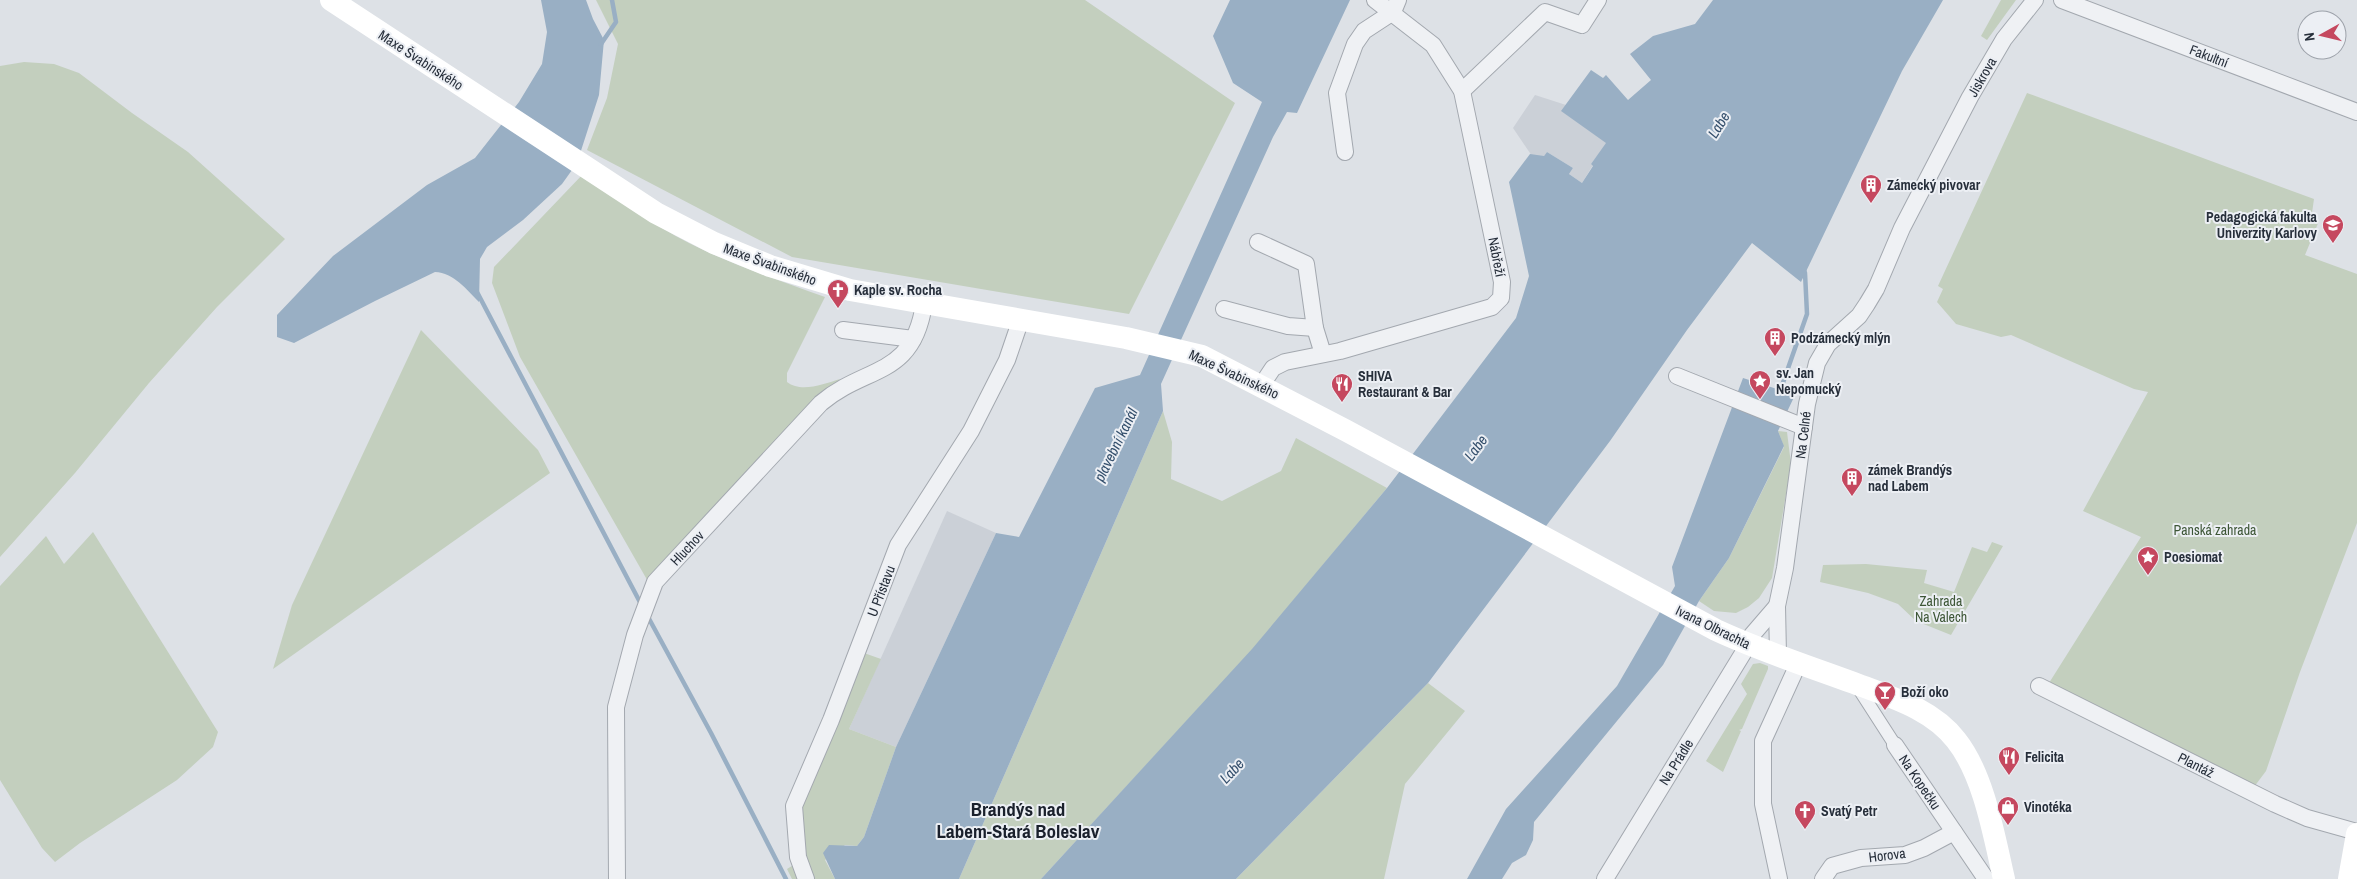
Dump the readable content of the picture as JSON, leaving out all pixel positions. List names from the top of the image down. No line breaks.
{"streets":{"main road":["Maxe Švabinského","Ivana Olbrachta"],"street":["Fakultní","Jiskrova","Nábřeží","Na Celné","Hluchov","U Přístavu","Na Prádle","Plantáž","Na Kopečku","Horova"]},"crossings":[["Maxe Švabinského","Nábřeží"],["Maxe Švabinského","Hluchov"],["Maxe Švabinského","U Přístavu"],["Maxe Švabinského","Ivana Olbrachta"],["Jiskrova","Na Celné"],["Na Celné","Ivana Olbrachta"],["Na Celné","Na Prádle"],["Ivana Olbrachta","Na Prádle"],["Ivana Olbrachta","Na Kopečku"],["Na Kopečku","Horova"]],"districts":["Brandýs nad Labem-Stará Boleslav"],"water":["Labe","plavební kanál"],"parks":["Panská zahrada","Zahrada Na Valech"],"places":{"building":["Zámecký pivovar","Podzámecký mlýn","zámek Brandýs nad Labem"],"school or university":["Pedagogická fakulta Univerzity Karlovy"],"church":["Kaple sv. Rocha","Svatý Petr"],"place":["sv. Jan Nepomucký","Poesiomat"],"restaurant":["SHIVA Restaurant & Bar","Felicita"],"bar":["Boží oko"],"shop":["Vinotéka"]},"north":"left"}
